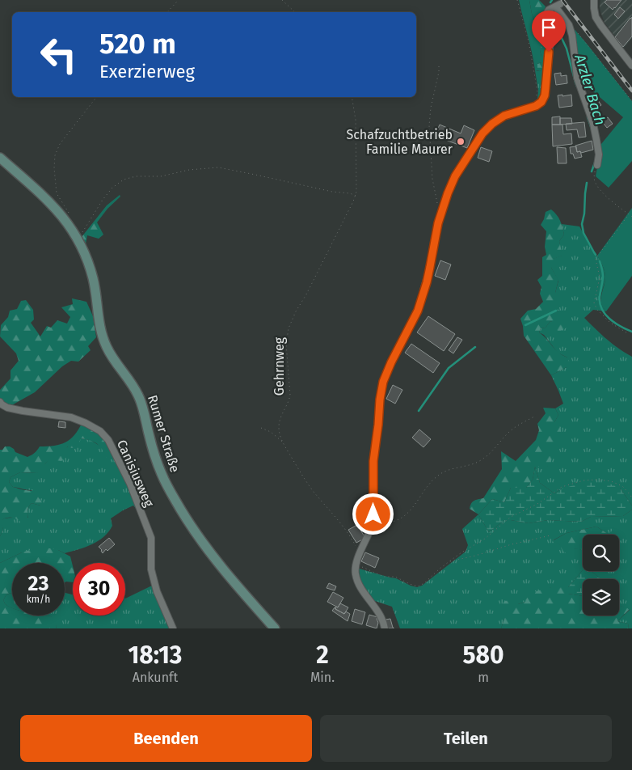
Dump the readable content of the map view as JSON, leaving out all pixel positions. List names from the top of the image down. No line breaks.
{"streets":{"main road":["Rumer Straße"],"street":["Canisiusweg"],"path":["Gehrnweg"]},"water":["Arzler Bach"],"places":["Schafzuchtbetrieb Familie Maurer"],"page":{"turn":["520 m","Exerzierweg"],"speed":"23 km/h","limit":"30","eta":["18:13","Ankunft","2","Min.","580","m"],"buttons":["Beenden","Teilen"]}}
